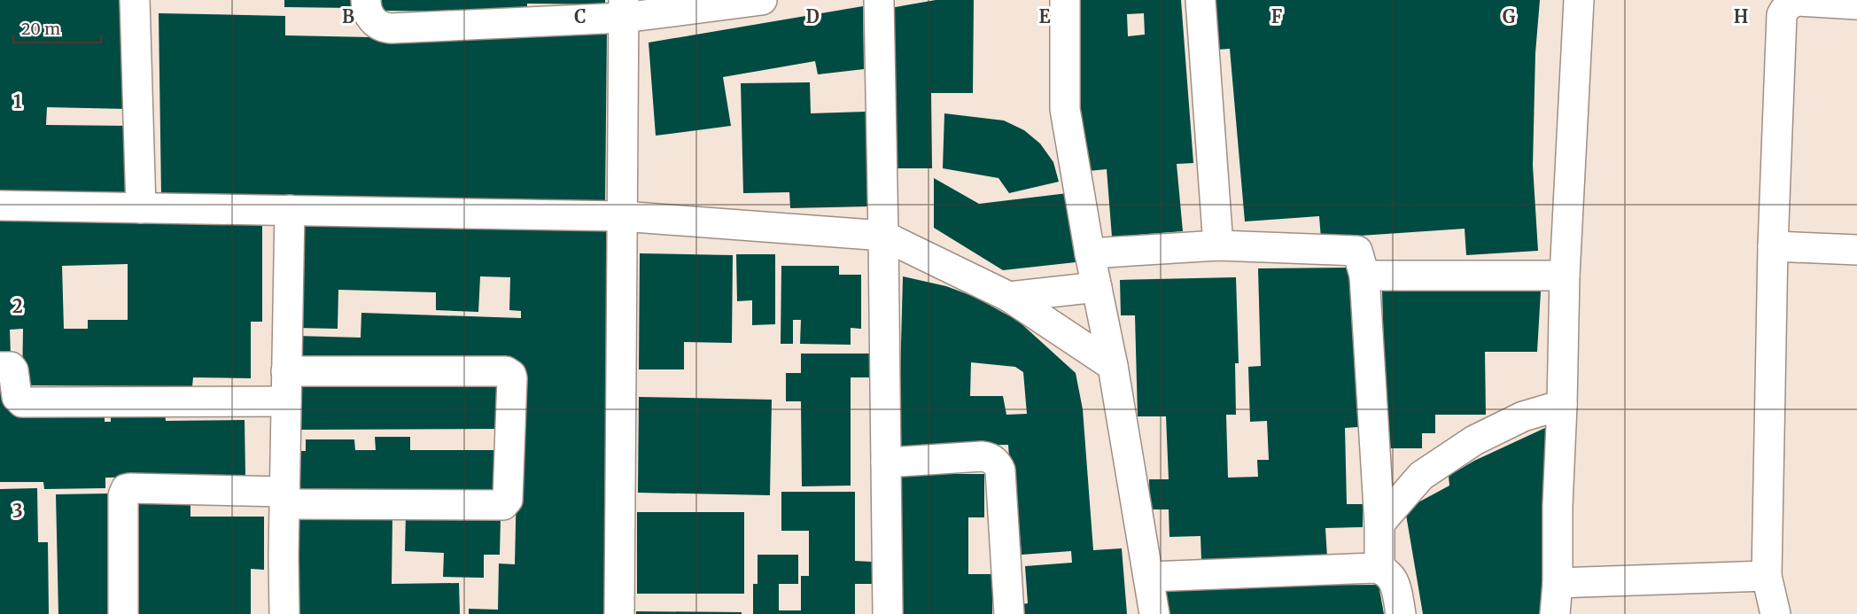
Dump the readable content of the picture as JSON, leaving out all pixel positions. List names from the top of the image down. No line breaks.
{"scale_bar":"20 m","grid":{"columns":["B","C","D","E","F","G","H"],"rows":["1","2","3"]}}
